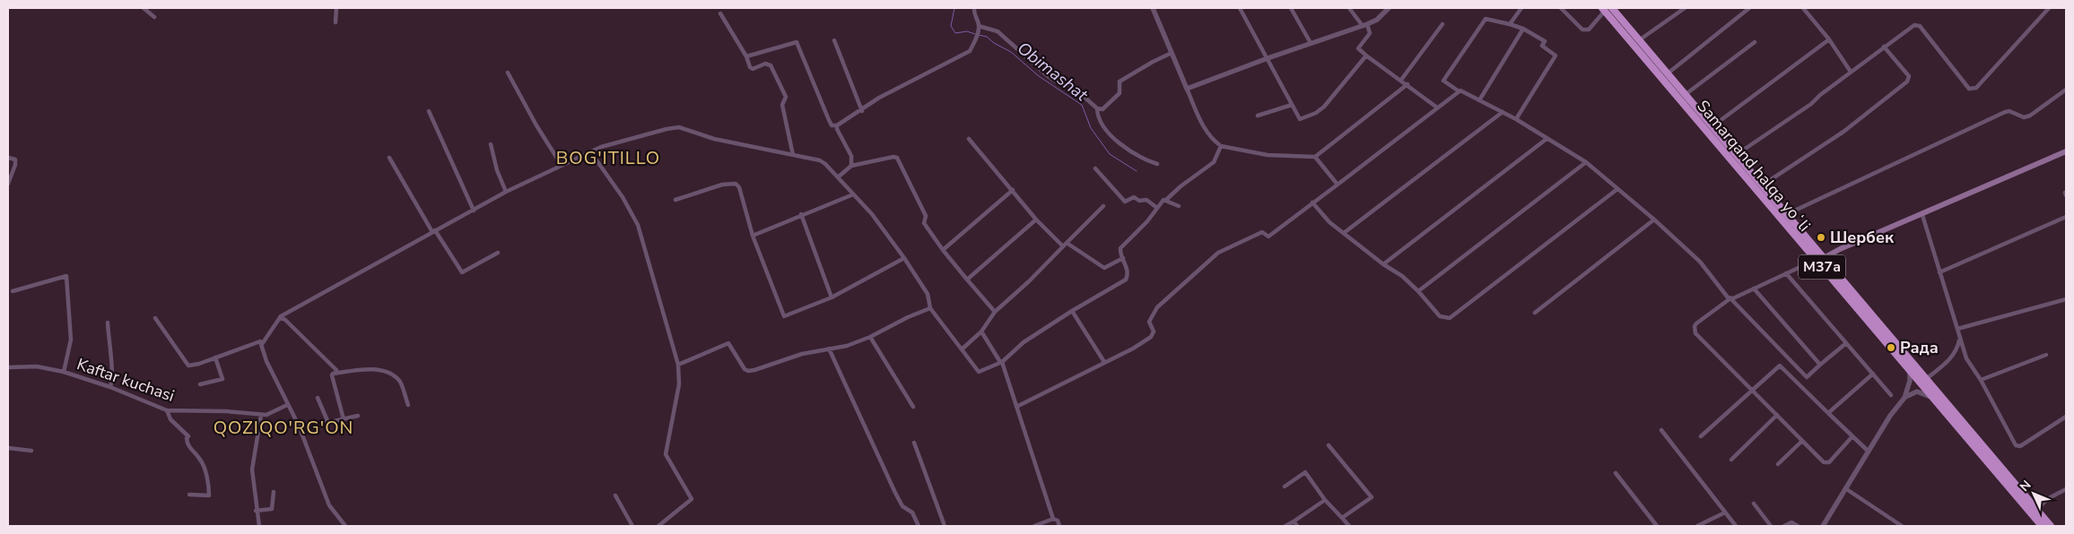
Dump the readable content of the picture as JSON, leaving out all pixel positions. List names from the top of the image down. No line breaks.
{"streets":{"highway":["Samarqand halqa yoʻli","M37a"],"street":["Kaftar kuchasi"]},"districts":["BOG'ITILLO","QOZIQO'RG'ON"],"water":["Obimashat"],"places":["Шербек","Рада"],"north":"top left"}
